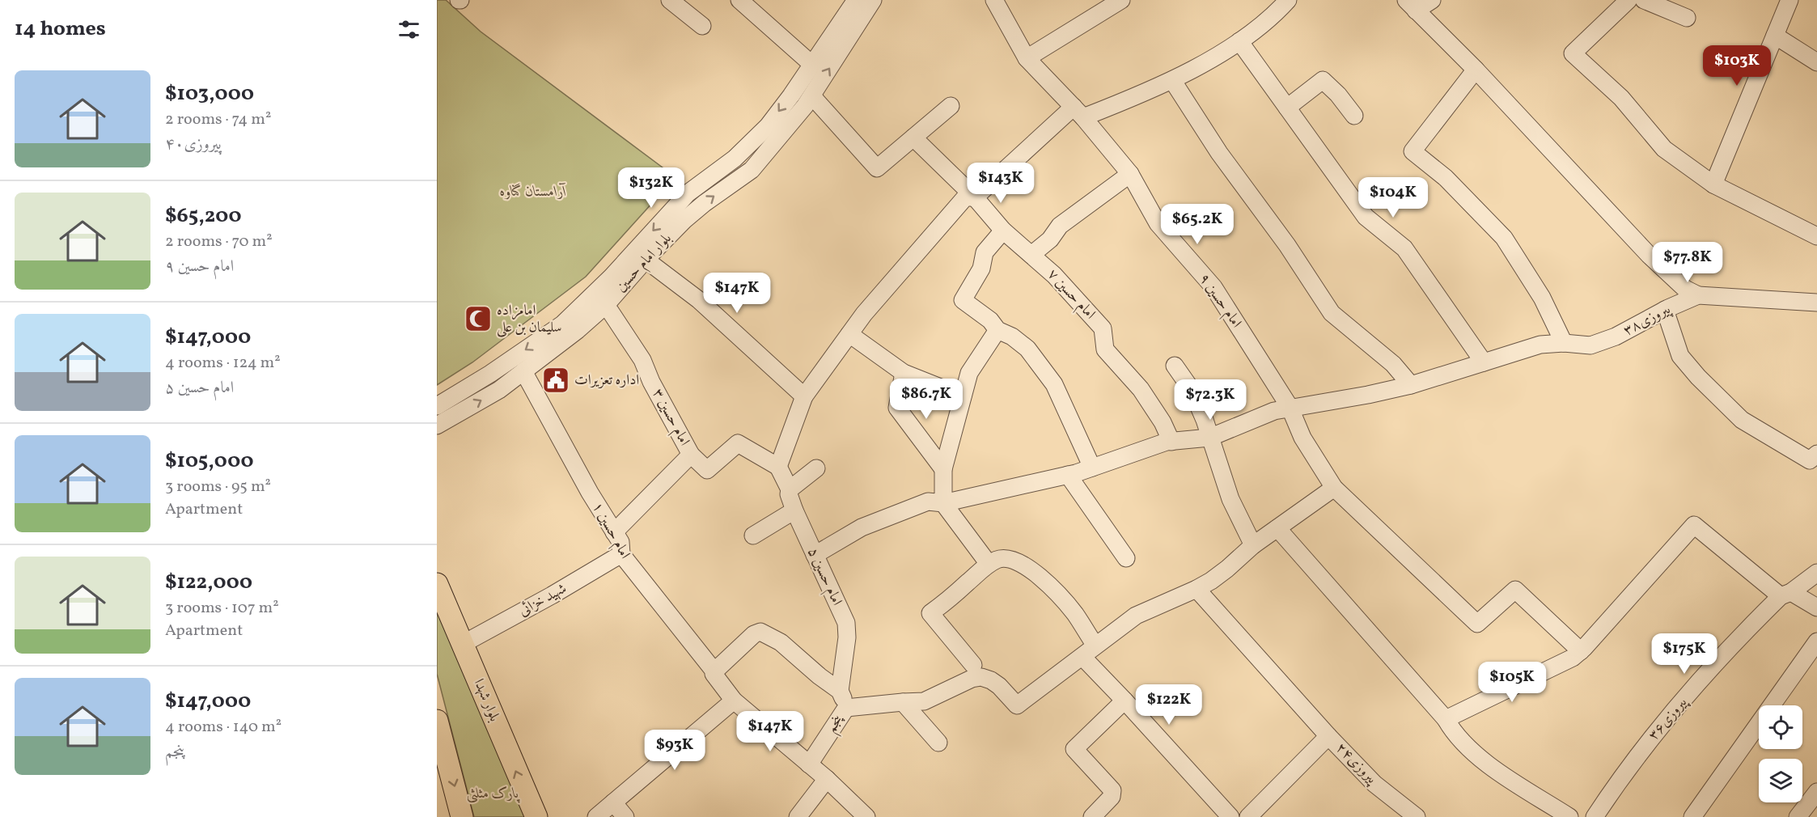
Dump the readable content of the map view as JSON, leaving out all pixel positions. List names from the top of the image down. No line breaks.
{"streets":{"main road":["بلوار شهدا"],"street":["بلوار امام حسین","امام حسین ۷","امام حسین ۹","پیروزی۳۸","امام حسین ۳","امام حسین ۱","امام حسین ۵","شهید خزائی","پیروزی۳۶","پنجم","پیروزی۲۴"]},"crossings":[["بلوار امام حسین","امام حسین ۳"],["بلوار امام حسین","امام حسین ۱"],["امام حسین ۷","پیروزی۳۸"],["امام حسین ۹","پیروزی۳۸"],["پیروزی۳۸","امام حسین ۵"],["امام حسین ۱","شهید خزائی"],["امام حسین ۱","پنجم"],["شهید خزائی","بلوار شهدا"]],"parks":["آرامستان گناوه","پارک مثلثی"],"places":{"mosque":["امامزاده سلیمان بن علی"],"public building":["اداره تعزیرات"]},"page":{"heading":"14 homes","price":["$103K","$143K","$132K","$104K","$65.2K","$77.8K","$147K","$86.7K","$72.3K","$175K","$105K","$122K","$147K","$93K"],"list":[{"name":"$103,000","note":"2 rooms · 74 m² · پیروزی۴۰"},{"name":"$65,200","note":"2 rooms · 70 m² · امام حسین ۹"},{"name":"$147,000","note":"4 rooms · 124 m² · امام حسین ۵"},{"name":"$105,000","note":"3 rooms · 95 m² · Apartment"},{"name":"$122,000","note":"3 rooms · 107 m² · Apartment"},{"name":"$147,000","note":"4 rooms · 140 m² · پنجم"}]}}
